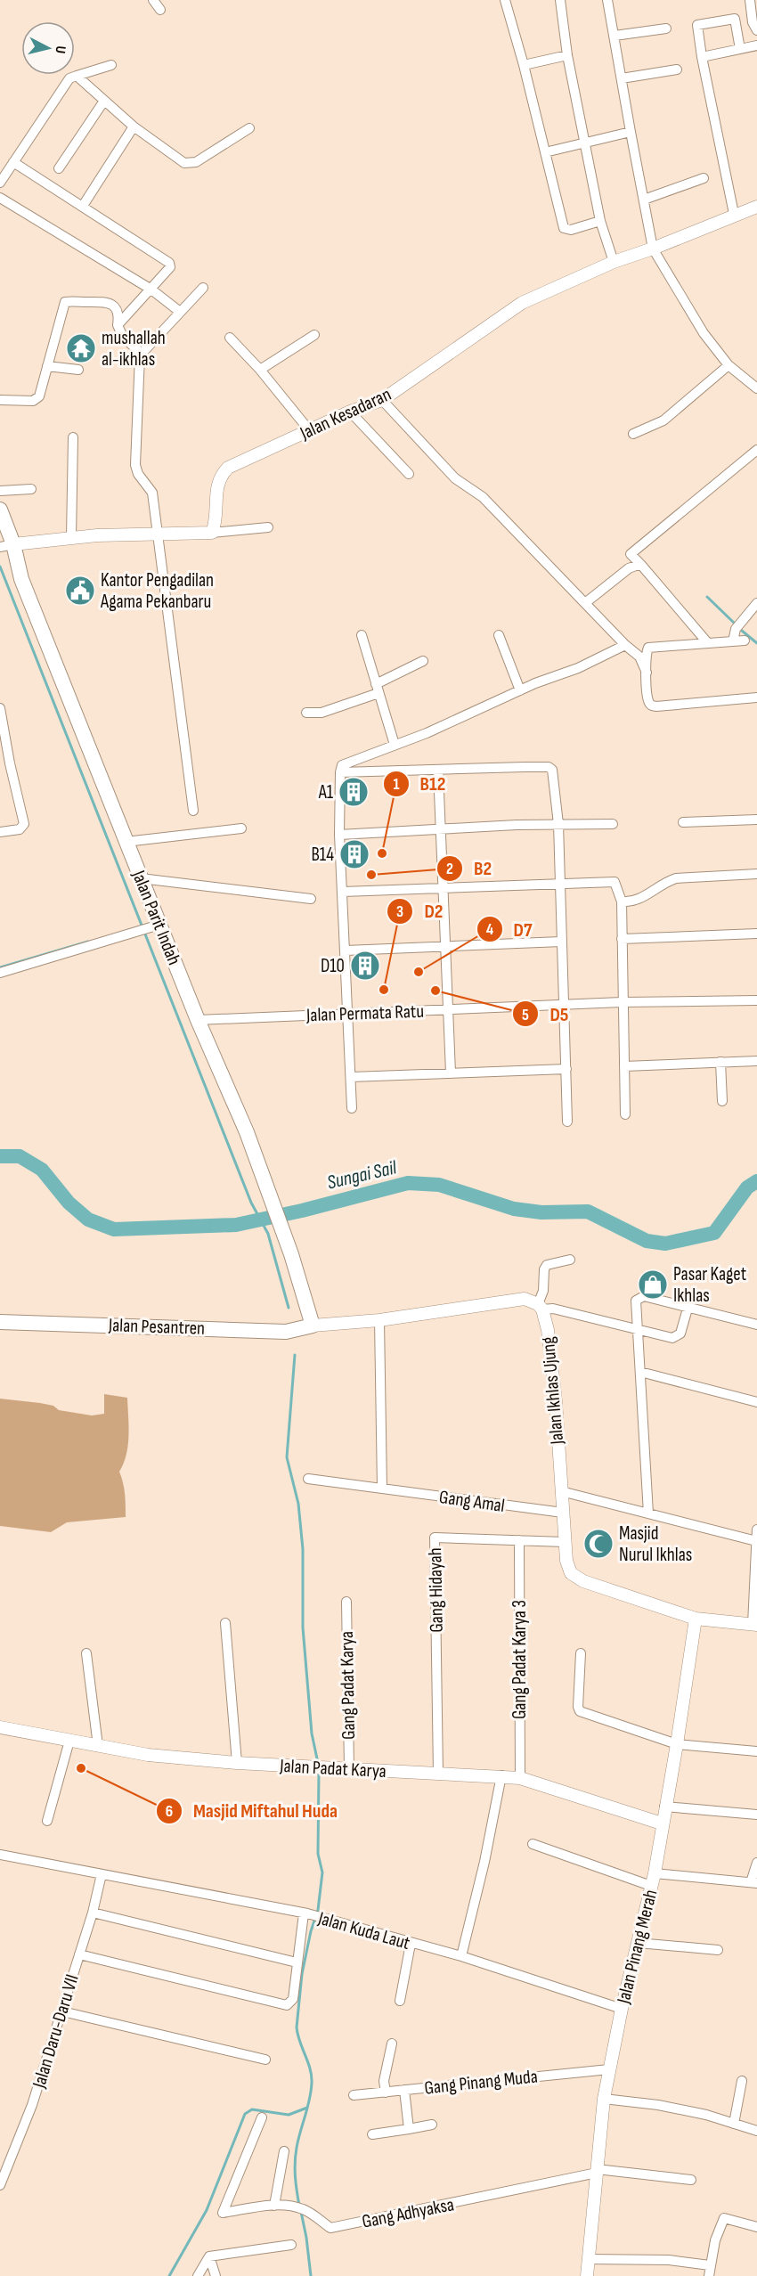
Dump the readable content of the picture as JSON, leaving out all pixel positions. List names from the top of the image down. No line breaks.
{"streets":{"main road":["Jalan Parit Indah","Jalan Pesantren"],"street":["Jalan Kesadaran","Jalan Permata Ratu","Jalan Ikhlas Ujung","Gang Amal","Gang Hidayah","Gang Padat Karya 3","Gang Padat Karya","Jalan Padat Karya","Jalan Kuda Laut","Jalan Pinang Merah","Jalan Daru-Daru VII","Gang Pinang Muda","Gang Adhyaksa"]},"crossings":[["Jalan Parit Indah","Jalan Permata Ratu"],["Jalan Parit Indah","Jalan Pesantren"],["Jalan Ikhlas Ujung","Gang Amal"],["Jalan Ikhlas Ujung","Gang Hidayah"],["Jalan Ikhlas Ujung","Jalan Pinang Merah"],["Gang Hidayah","Gang Padat Karya 3"],["Gang Hidayah","Jalan Padat Karya"],["Gang Padat Karya 3","Jalan Padat Karya"],["Gang Padat Karya","Jalan Padat Karya"],["Jalan Padat Karya","Jalan Pinang Merah"],["Jalan Kuda Laut","Jalan Pinang Merah"],["Jalan Kuda Laut","Jalan Daru-Daru VII"],["Jalan Pinang Merah","Gang Pinang Muda"],["Jalan Pinang Merah","Gang Adhyaksa"]],"water":["Sungai Sail"],"places":{"temple":["mushallah al-ikhlas"],"public building":["Kantor Pengadilan Agama Pekanbaru"],"building":["A1","B14","D10"],"other":["B12","B2","D7","D2","D5","Masjid Miftahul Huda"],"shop":["Pasar Kaget Ikhlas"],"mosque":["Masjid Nurul Ikhlas"]},"north":"right"}
